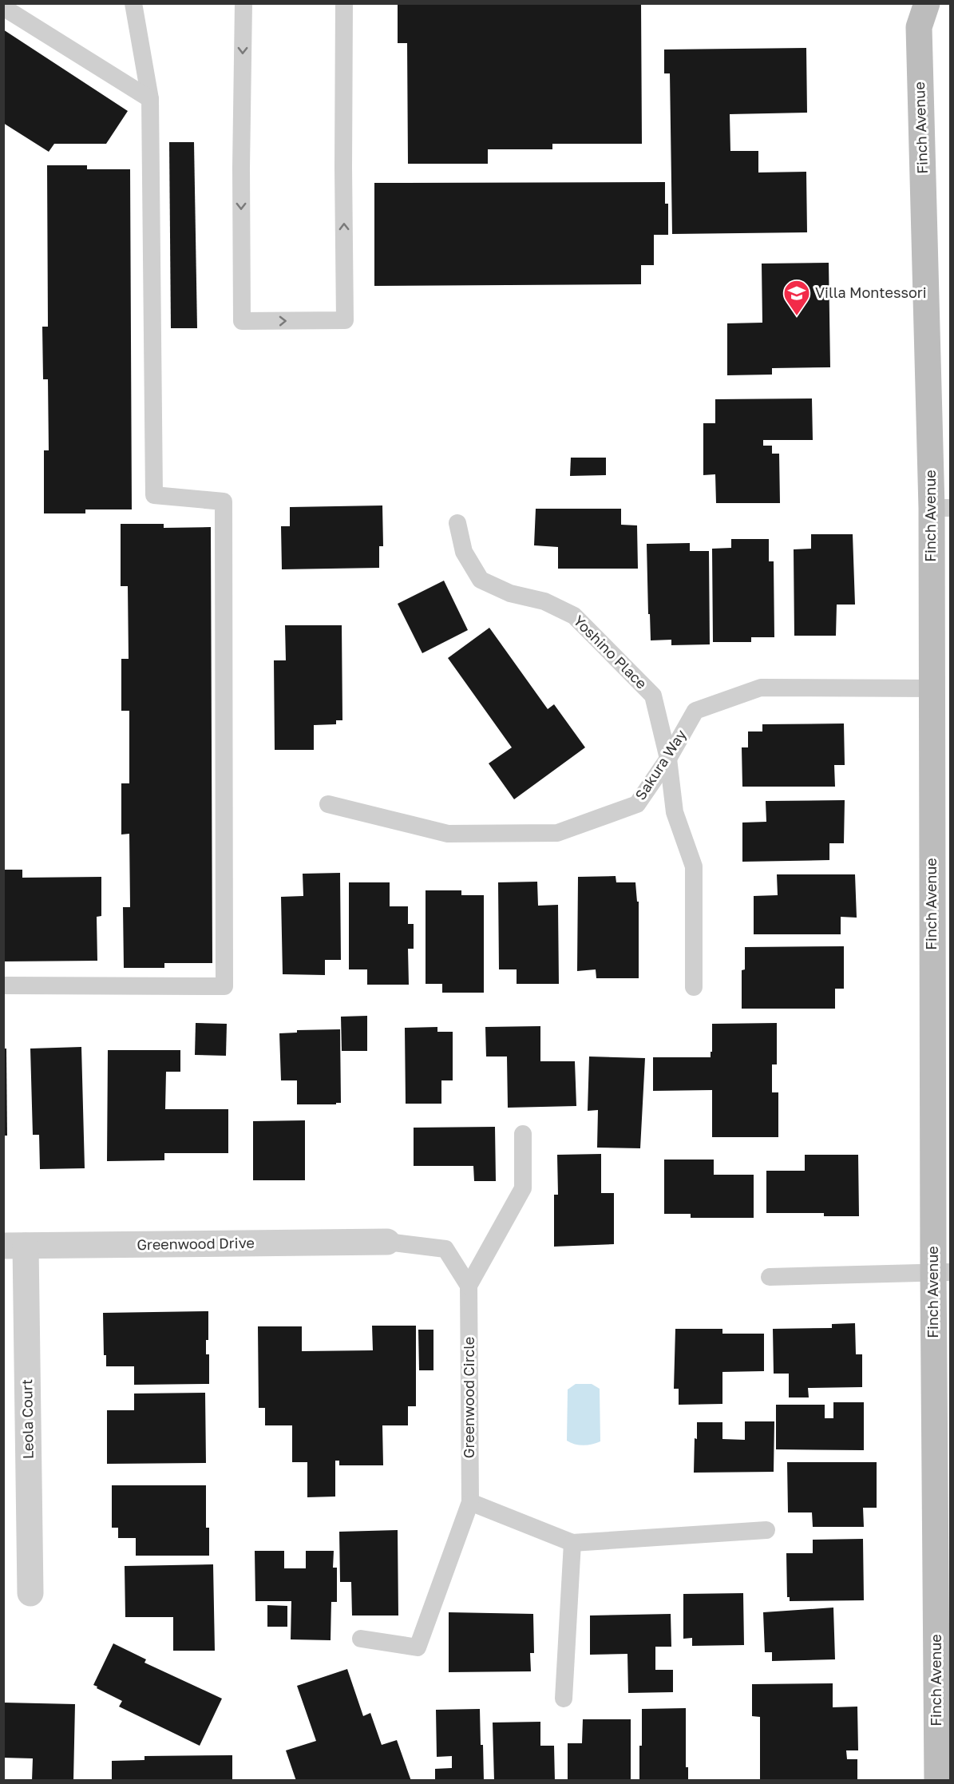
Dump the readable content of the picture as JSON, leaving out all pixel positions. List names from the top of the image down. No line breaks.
{"streets":{"street":["Finch Avenue","Greenwood Drive","Leola Court"],"lane":["Yoshino Place","Sakura Way","Greenwood Circle"]},"crossings":[["Finch Avenue","Sakura Way"],["Yoshino Place","Sakura Way"],["Greenwood Drive","Leola Court"]],"places":{"school or university":["Villa Montessori"]}}
